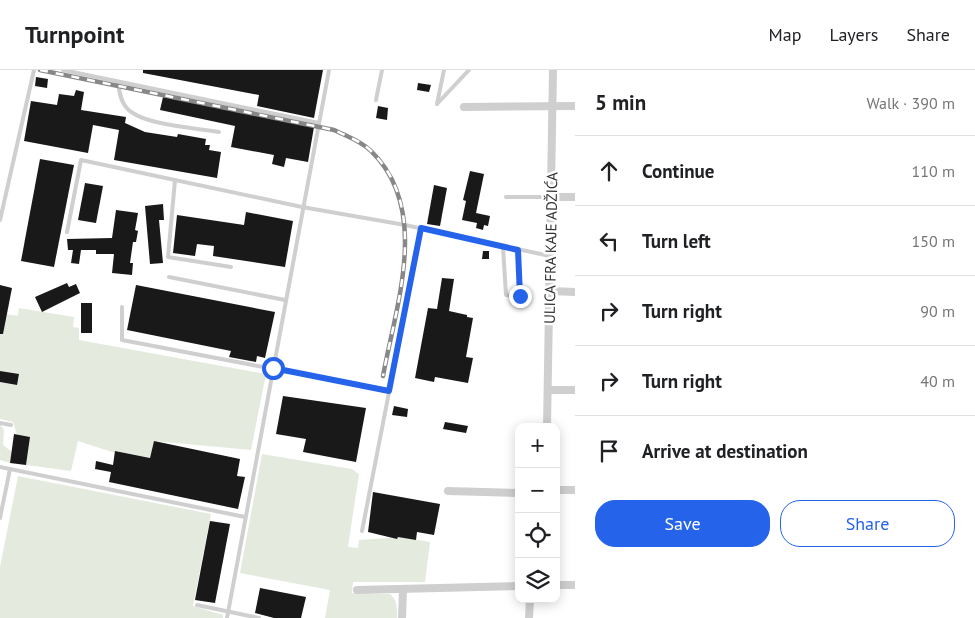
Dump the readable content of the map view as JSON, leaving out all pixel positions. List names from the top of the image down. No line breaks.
{"streets":{"street":["ULICA FRA KAJE ADŽIĆA"]},"page":{"header":"Turnpoint","nav":["Map","Layers","Share"],"heading":["5 min","Walk · 390 m"],"list":[["Continue","110 m"],["Turn left","150 m"],["Turn right","90 m"],["Turn right","40 m"],"Arrive at destination"],"map_buttons":["+","−"],"buttons":["Save","Share"]}}
